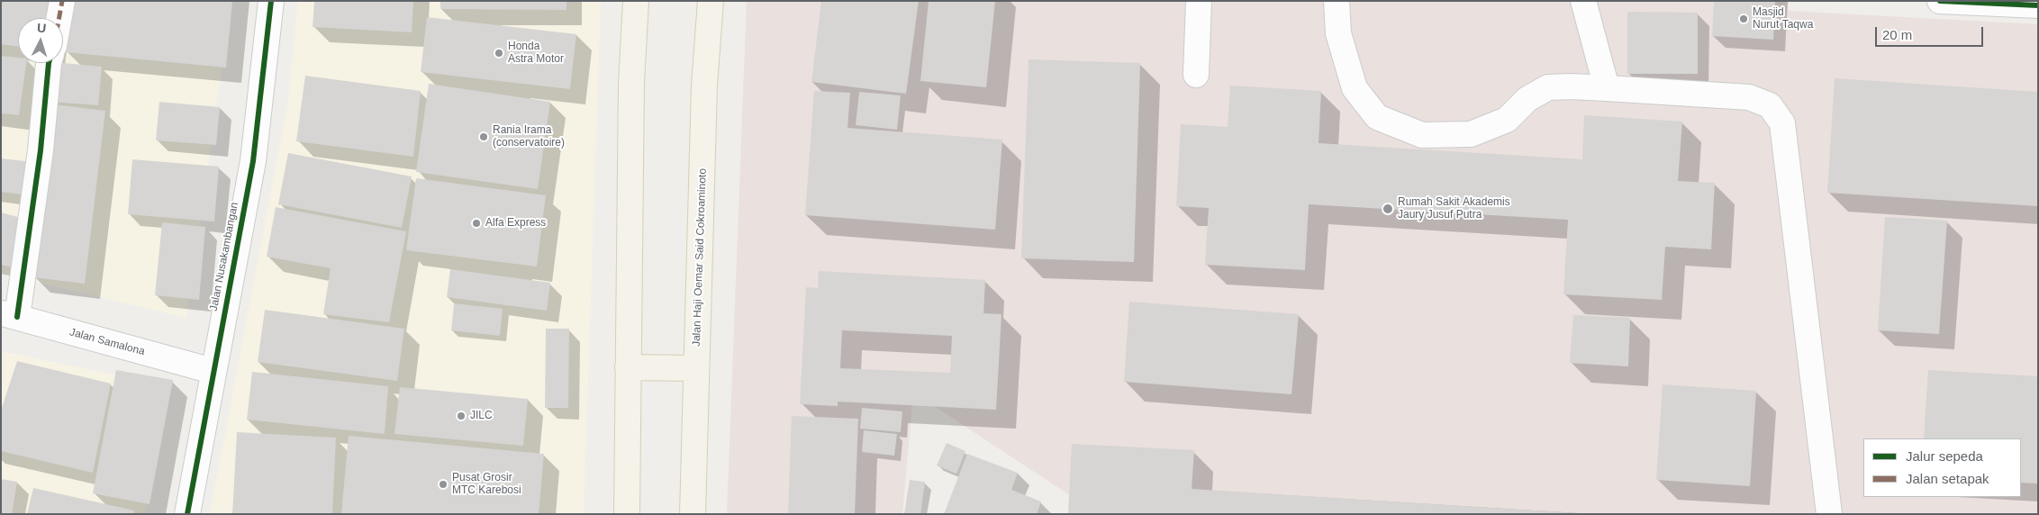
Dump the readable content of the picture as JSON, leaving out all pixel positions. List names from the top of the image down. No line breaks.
{"streets":{"main road":["Jalan Haji Oemar Said Cokroaminoto"],"street":["Jalan Nusakambangan","Jalan Samalona"]},"crossings":[["Jalan Nusakambangan","Jalan Samalona"]],"places":["Masjid Nurut Taqwa","Honda Astra Motor","Rania Irama (conservatoire)","Rumah Sakit Akademis Jaury Jusuf Putra","Alfa Express","JILC","Pusat Grosir MTC Karebosi"],"legend":["Jalur sepeda","Jalan setapak"],"scale_bar":"20 m","north":"top"}
